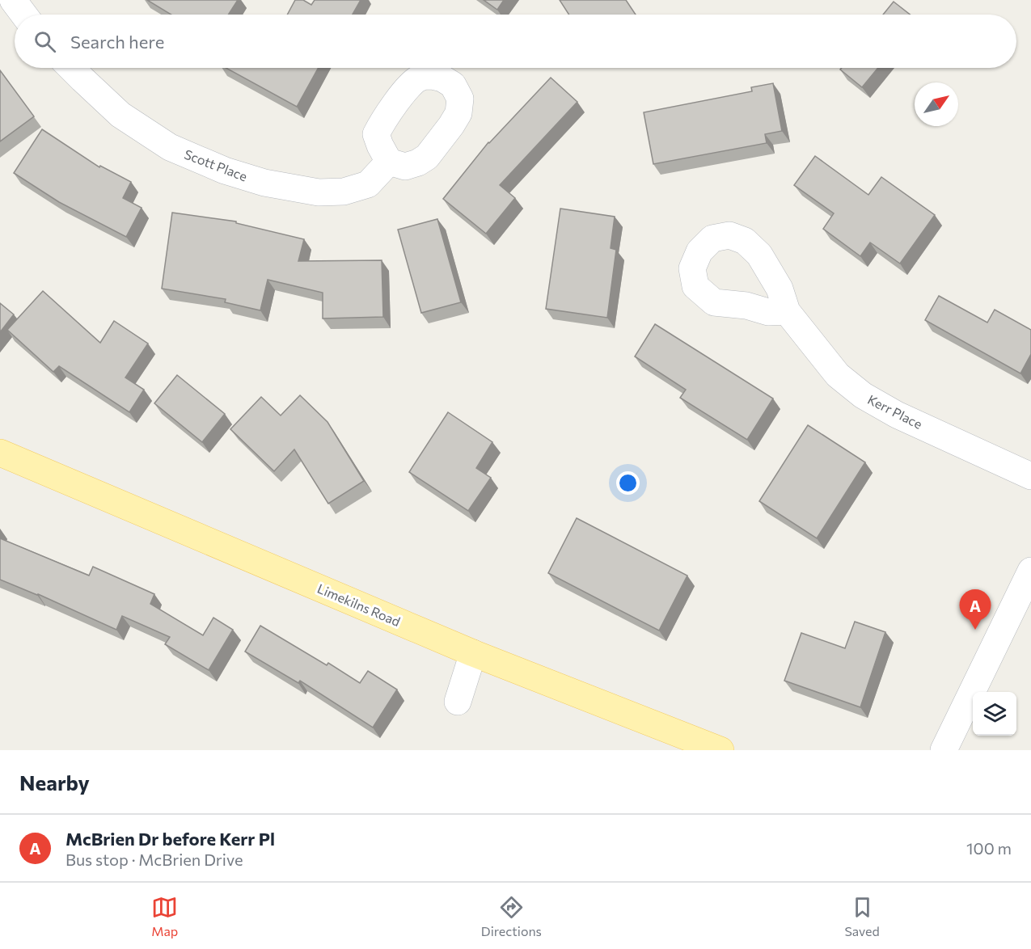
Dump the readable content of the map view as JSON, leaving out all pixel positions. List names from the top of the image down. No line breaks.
{"streets":{"main road":["Limekilns Road"],"street":["Scott Place","Kerr Place"]},"north":"top right","page":{"search":"Search here","pins":"A","heading":"Nearby","list":[{"mark":"A","name":"McBrien Dr before Kerr Pl","note":"Bus stop · McBrien Drive","value":"100 m"}],"nav":["Map","Directions","Saved"]}}
